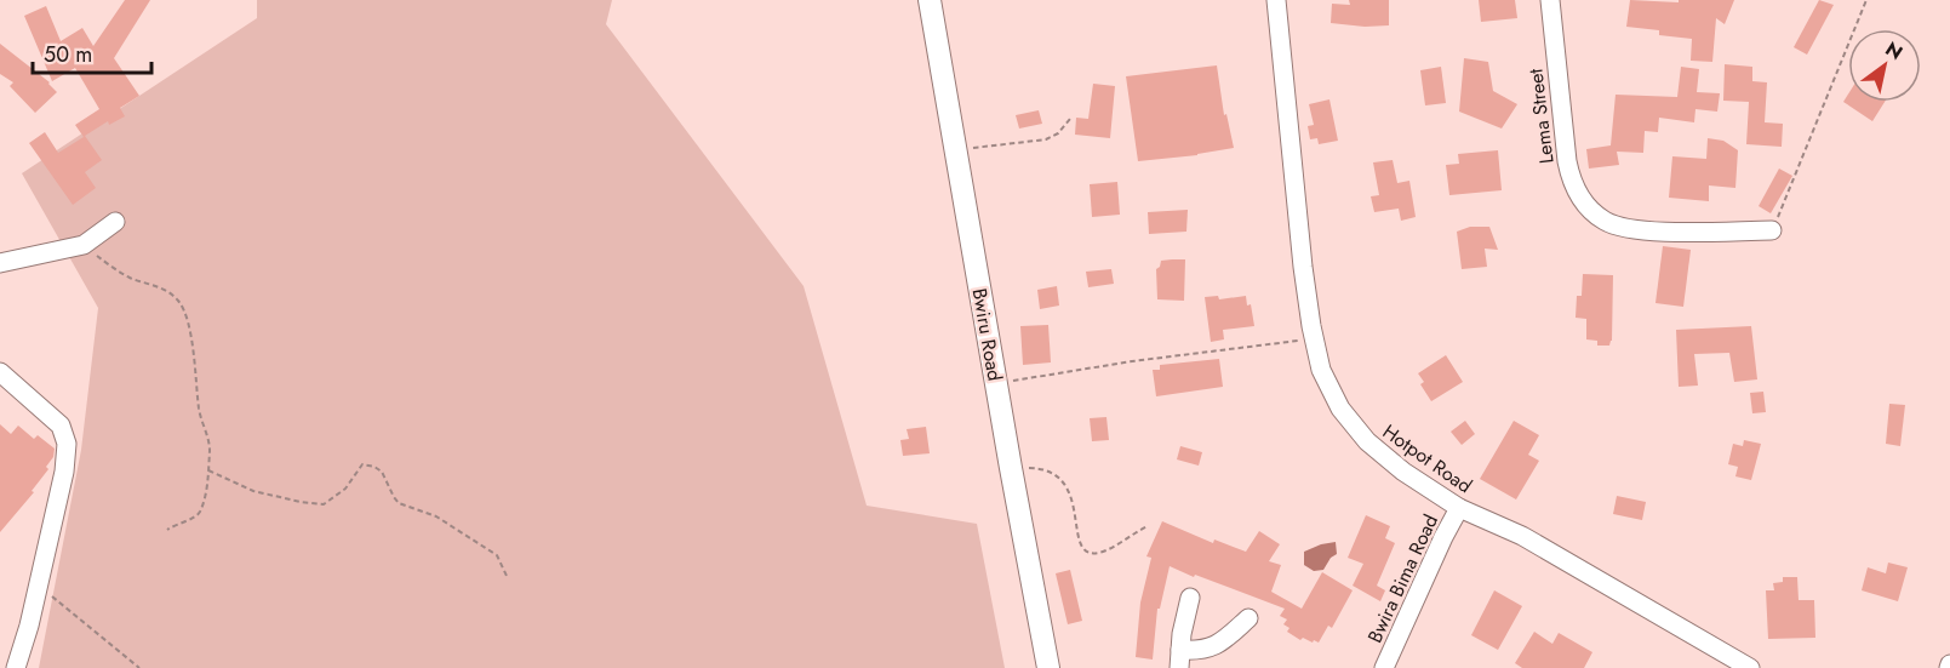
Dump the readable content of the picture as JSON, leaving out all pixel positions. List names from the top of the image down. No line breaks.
{"streets":{"main road":["Bwiru Road"],"street":["Lema Street","Hotpot Road","Bwira Bima Road"]},"crossings":[["Hotpot Road","Bwira Bima Road"]],"scale_bar":"50 m","north":"top right"}
